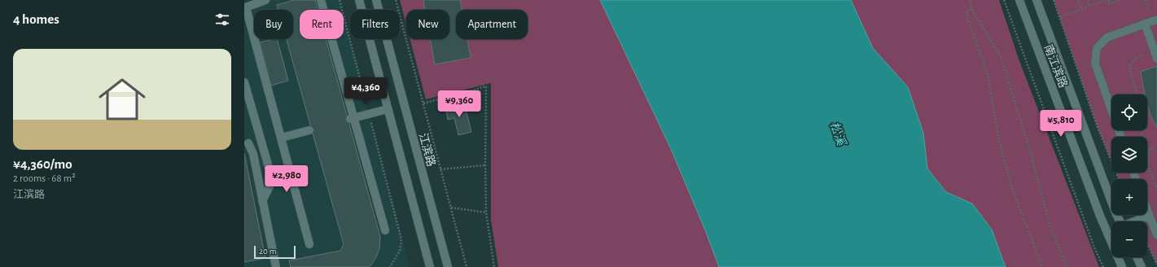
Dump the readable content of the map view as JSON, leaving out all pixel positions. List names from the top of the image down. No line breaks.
{"streets":{"street":["南江滨路","江滨路"]},"water":["松溪"],"scale_bar":"20 m","page":{"heading":"4 homes","chip":["Buy","Rent","Filters","New","Apartment"],"list":[{"name":"¥4,360/mo","note":"2 rooms · 68 m² · 江滨路"}],"price":["¥4,360","¥9,360","¥5,810","¥2,980"],"map_buttons":["+","−"],"scale":"20 m"}}
